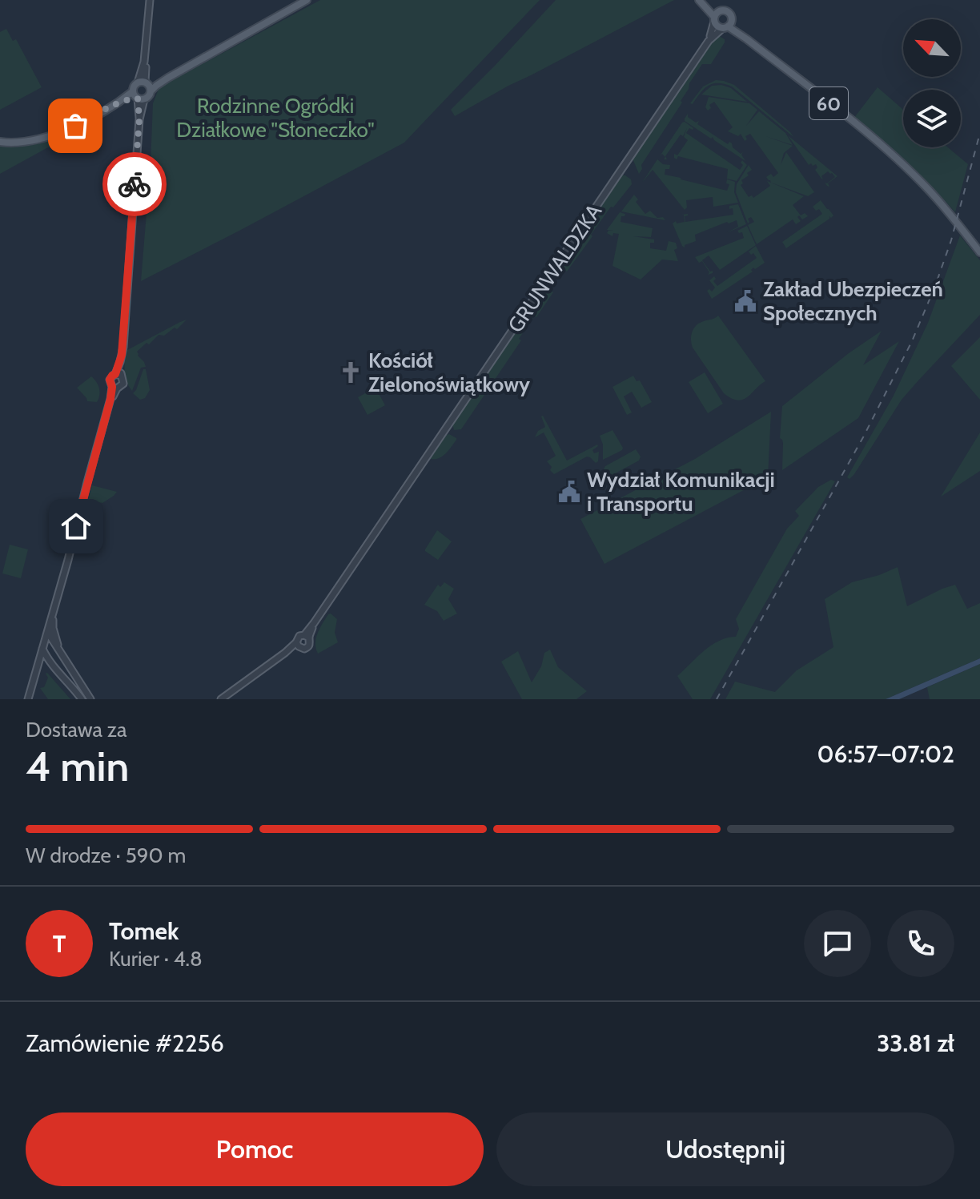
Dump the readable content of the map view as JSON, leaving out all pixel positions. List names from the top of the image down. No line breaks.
{"streets":{"main road":["60"],"street":["GRUNWALDZKA"]},"crossings":[["60","GRUNWALDZKA"]],"parks":["Rodzinne Ogródki Działkowe \"Słoneczko\""],"places":{"public building":["Zakład Ubezpieczeń Społecznych","Wydział Komunikacji i Transportu"],"church":["Kościół Zielonoświątkowy"]},"north":"top left","page":{"heading":["4 min","Dostawa za","06:57–07:02"],"panel":["Tomek","Kurier · 4.8","Zamówienie #2256","33.81 zł"],"bar":"W drodze · 590 m","round":"T","buttons":["Pomoc","Udostępnij"]}}
